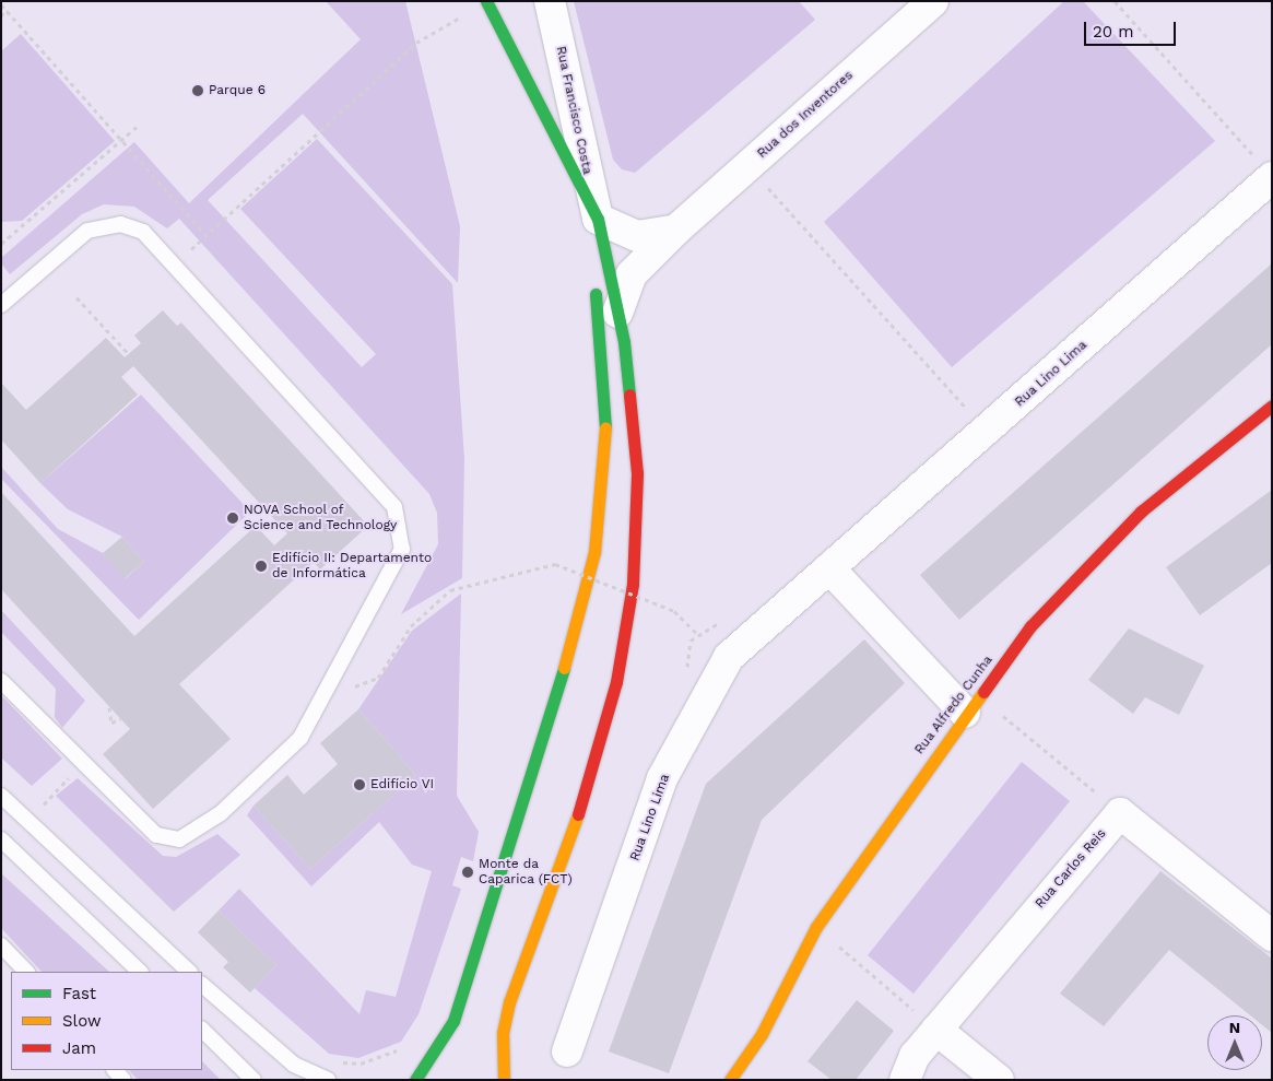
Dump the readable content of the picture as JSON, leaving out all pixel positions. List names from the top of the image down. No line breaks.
{"streets":{"main road":["Rua Alfredo Cunha"],"street":["Rua Francisco Costa","Rua dos Inventores","Rua Lino Lima","Rua Carlos Reis"]},"places":["Parque 6","NOVA School of Science and Technology","Edifício II: Departamento de Informática","Edifício VI","Monte da Caparica (FCT)"],"legend":["Fast","Slow","Jam"],"scale_bar":"20 m","north":"top"}
